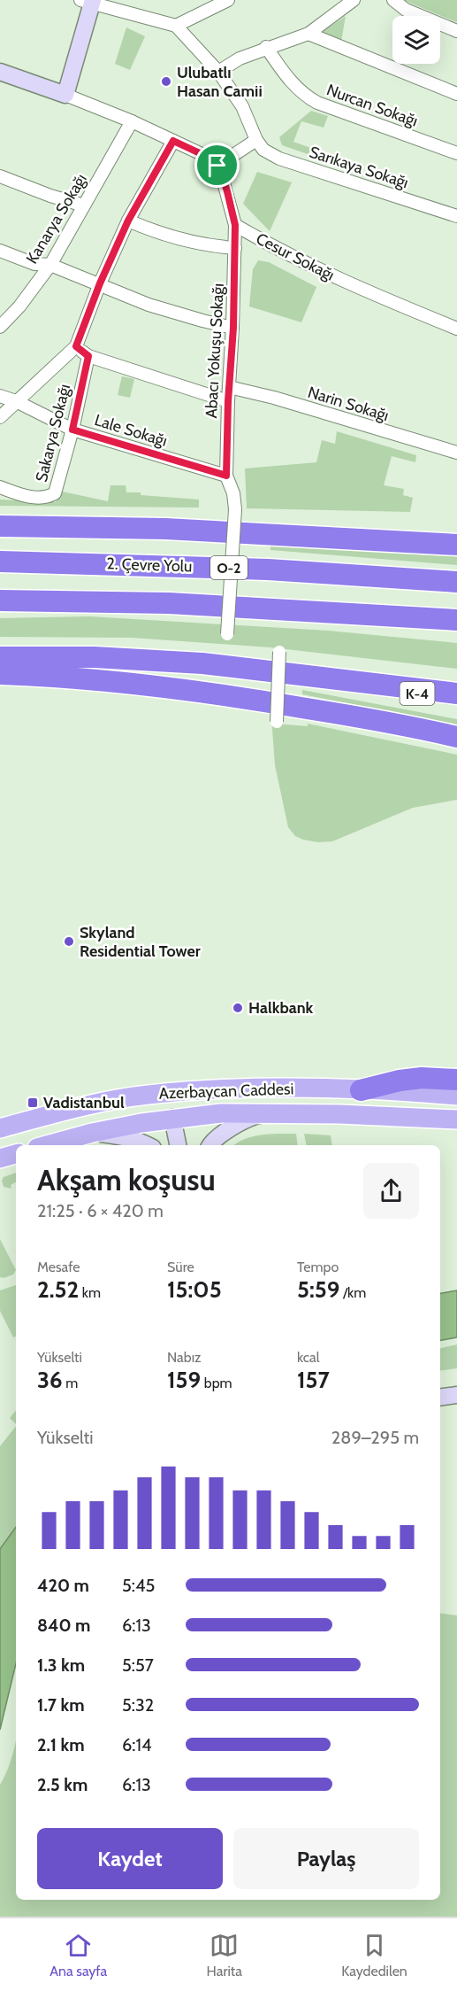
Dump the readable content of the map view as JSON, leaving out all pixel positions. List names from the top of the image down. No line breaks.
{"streets":{"highway":["2. Çevre Yolu","O-2","K-4"],"main road":["Azerbaycan Caddesi"],"street":["Nurcan Sokağı","Sarıkaya Sokağı","Kanarya Sokağı","Cesur Sokağı","Abacı Yokuşu Sokağı","Narin Sokağı","Lale Sokağı","Sakarya Sokağı"]},"crossings":[["Cesur Sokağı","Abacı Yokuşu Sokağı"],["Abacı Yokuşu Sokağı","Narin Sokağı"],["Abacı Yokuşu Sokağı","Lale Sokağı"],["Lale Sokağı","Sakarya Sokağı"]],"places":{"other":["Ulubatlı Hasan Camii","Skyland Residential Tower","Halkbank"],"transit":["Vadistanbul"]},"page":{"heading":["Akşam koşusu","21:25 · 6 × 420 m"],"stats":[["Mesafe","2.52 km"],["Süre","15:05"],["Tempo","5:59 /km"],["Yükselti","36 m"],["Nabız","159 bpm"],["kcal","157"]],"chart":["Yükselti","289–295 m"],"list":[{"name":"420 m","note":"5:45"},{"name":"840 m","note":"6:13"},{"name":"1.3 km","note":"5:57"},{"name":"1.7 km","note":"5:32"},{"name":"2.1 km","note":"6:14"},{"name":"2.5 km","note":"6:13"}],"buttons":["Kaydet","Paylaş"],"tabs":["Ana sayfa","Harita","Kaydedilen"]}}
